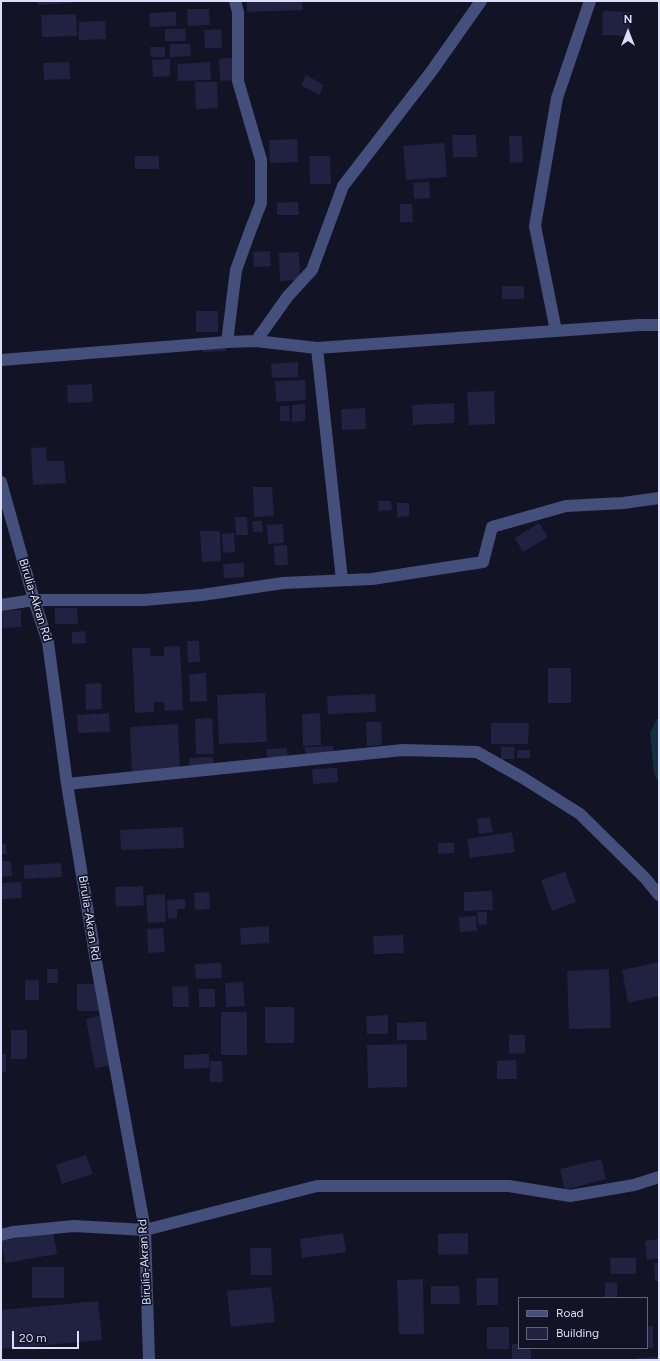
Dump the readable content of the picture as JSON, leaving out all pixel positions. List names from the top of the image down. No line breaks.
{"streets":{"street":["Birulia-Akran Rd"]},"legend":["Road","Building"],"scale_bar":"20 m","north":"top"}
